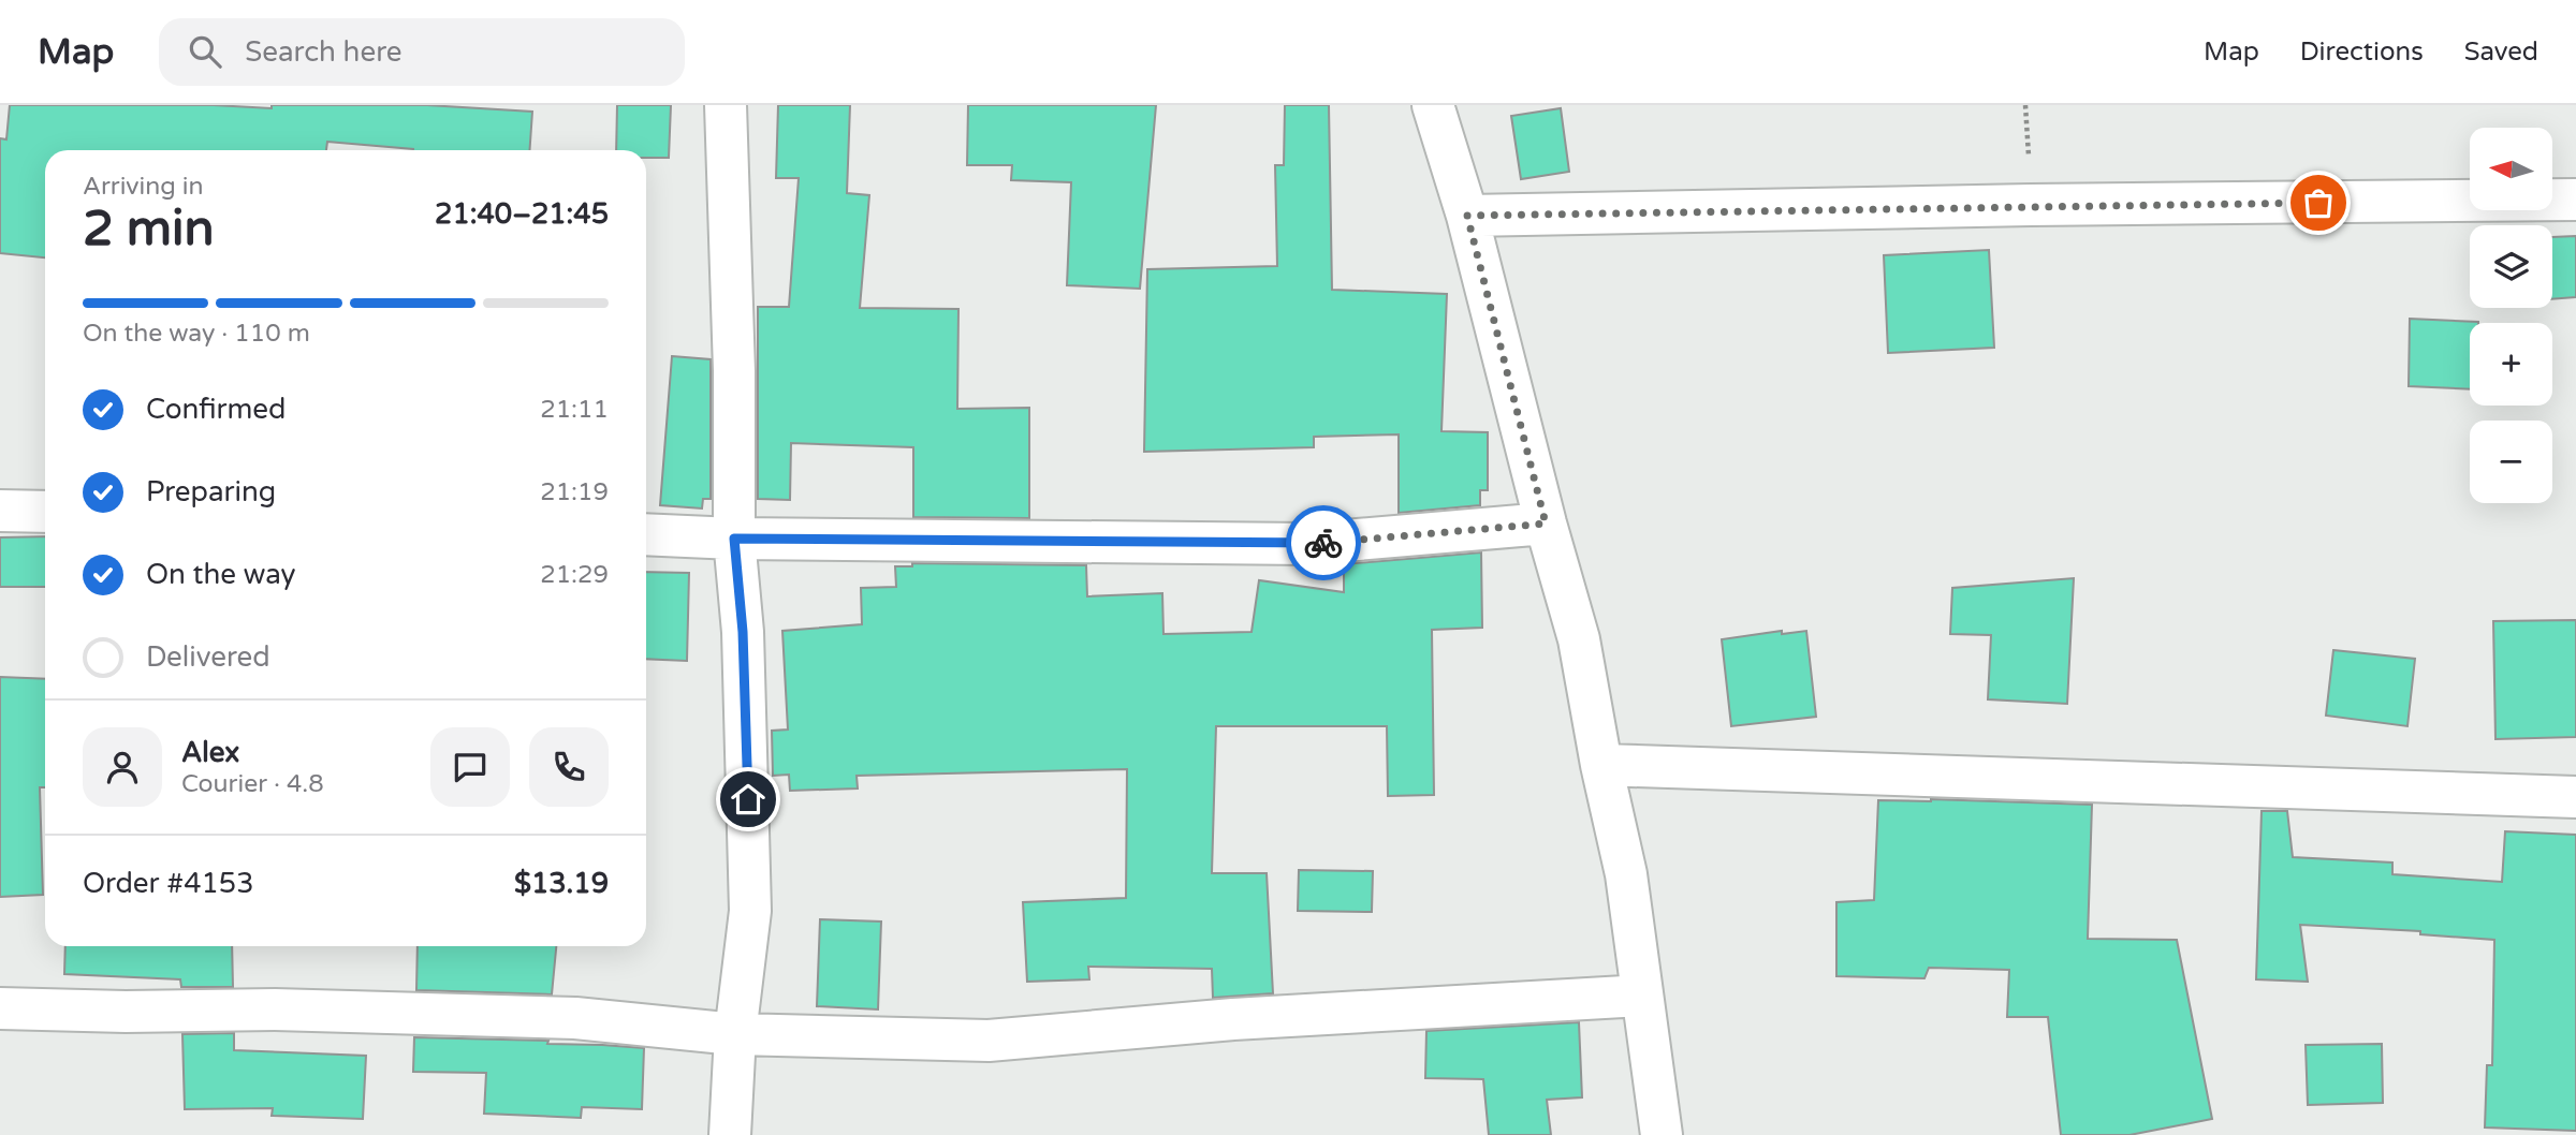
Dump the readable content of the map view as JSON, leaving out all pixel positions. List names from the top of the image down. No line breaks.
{"north":"left","page":{"header":"Map","search":"Search here","nav":["Map","Directions","Saved"],"map_buttons":["+","−"],"heading":["2 min","Arriving in","21:40–21:45"],"panel":["Alex","Courier · 4.8","Order #4153","$13.19"],"bar":"On the way · 110 m","list":[["Confirmed","21:11"],["Preparing","21:19"],["On the way","21:29"],"Delivered"]}}
